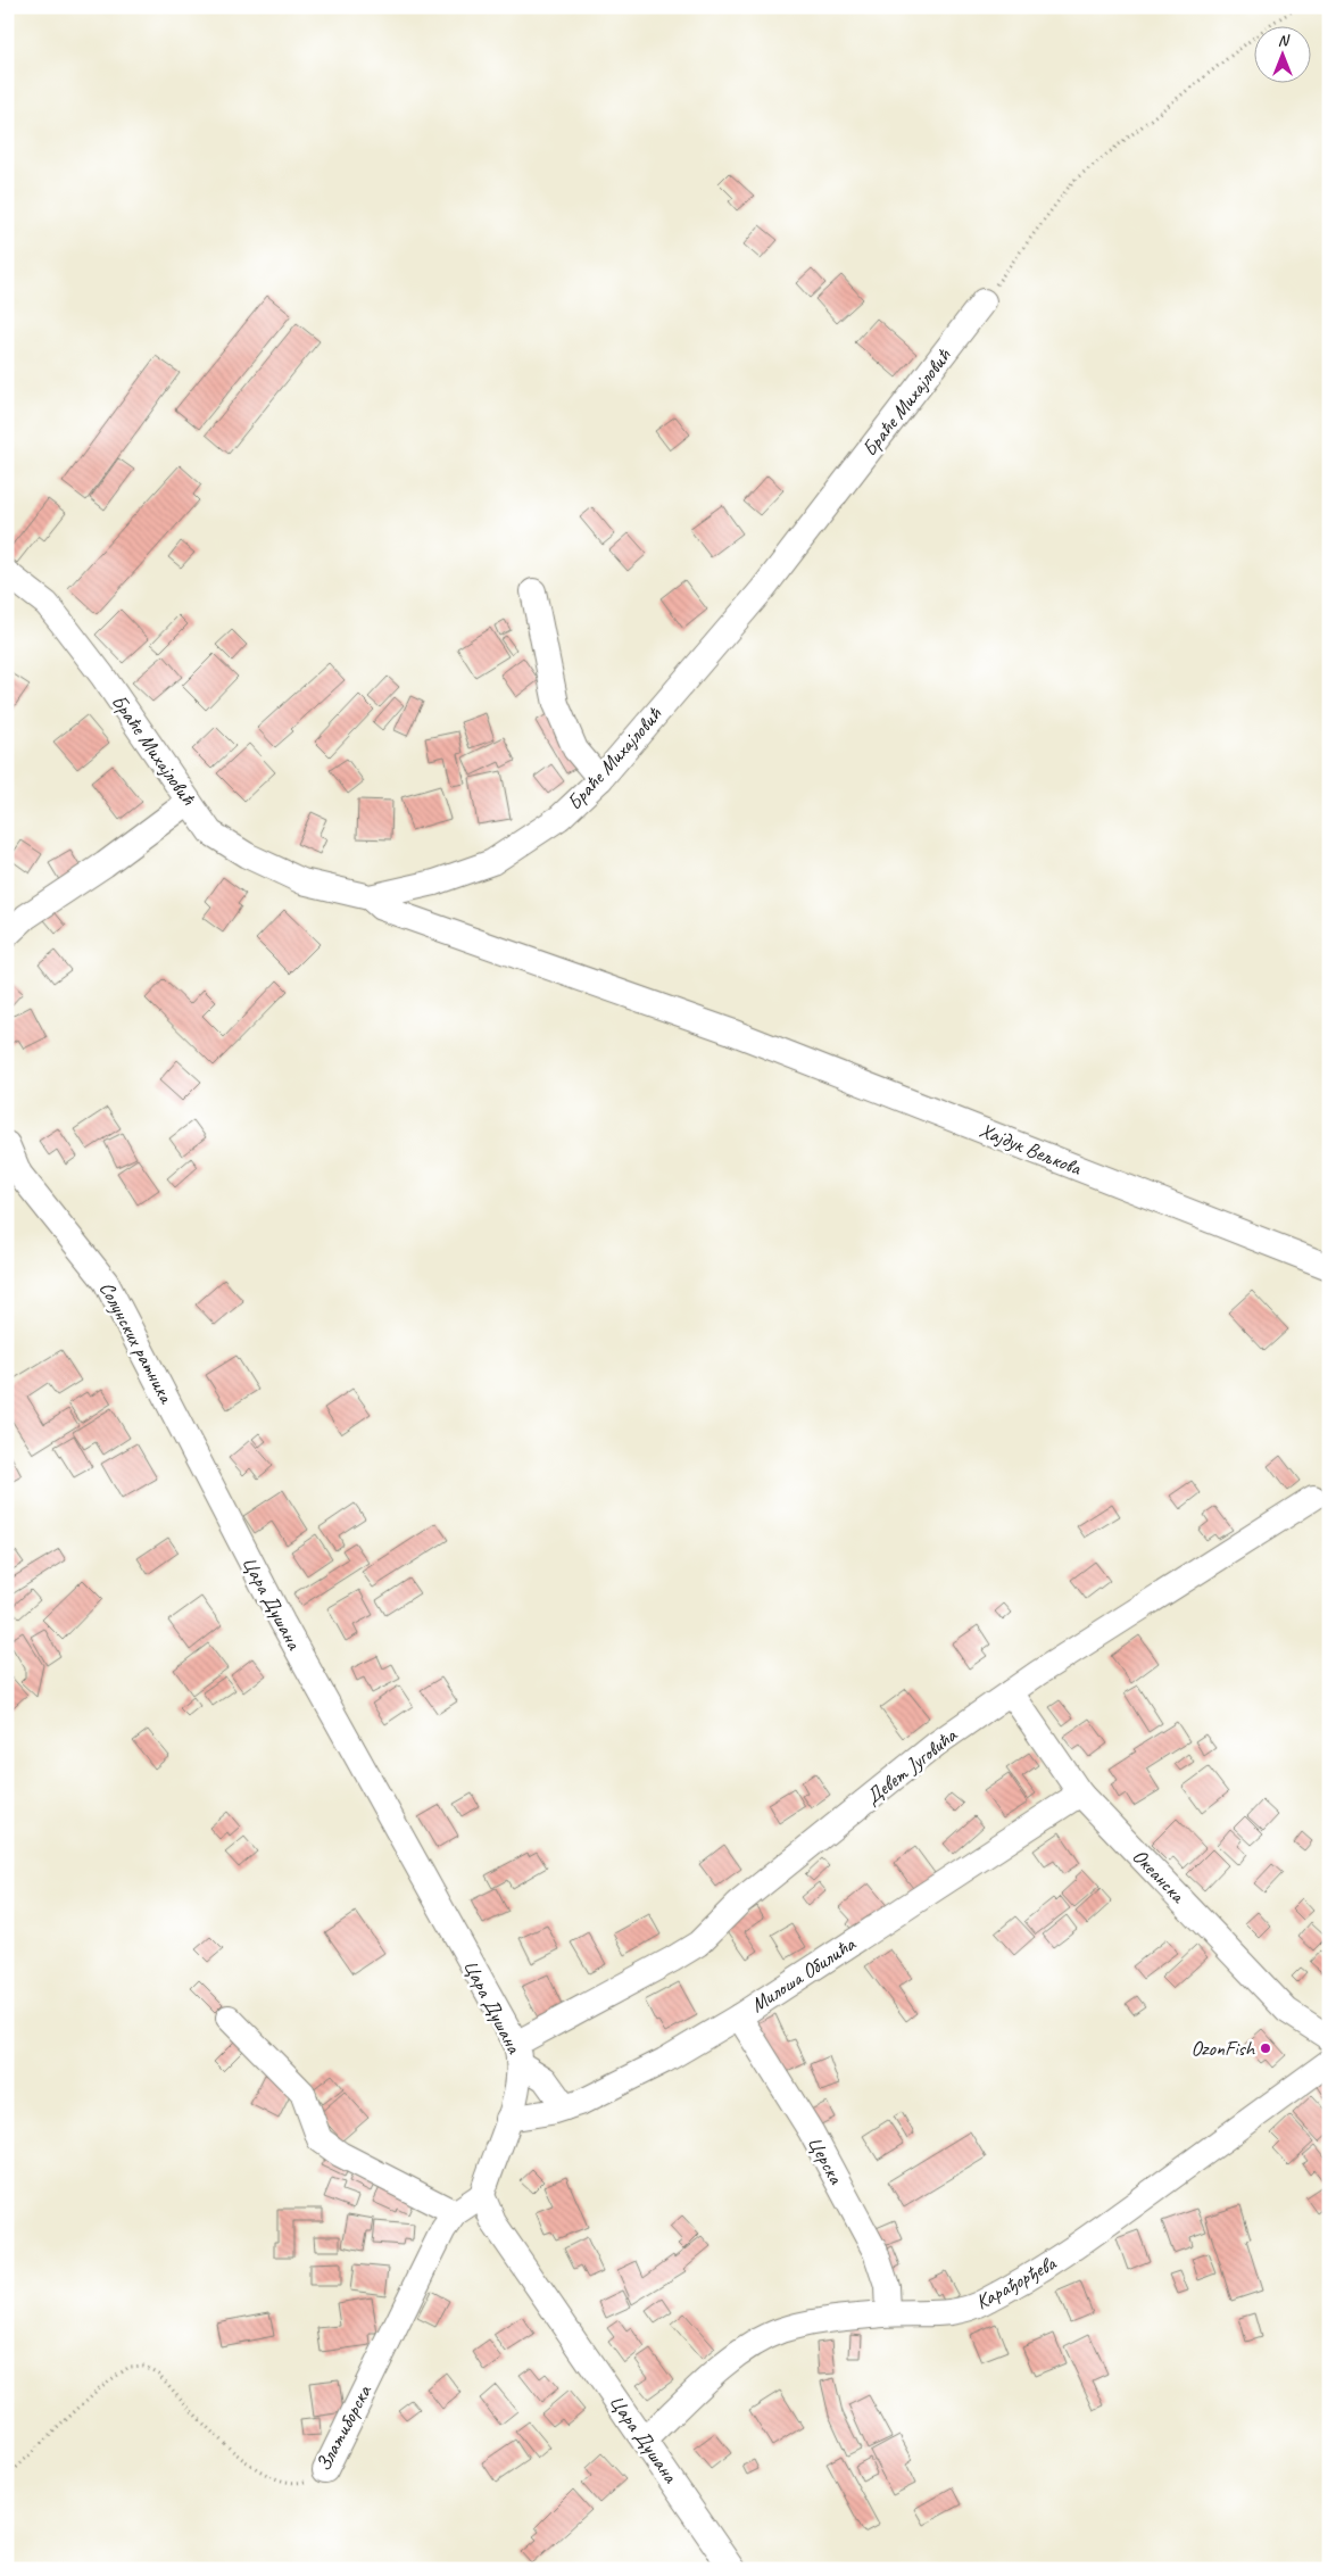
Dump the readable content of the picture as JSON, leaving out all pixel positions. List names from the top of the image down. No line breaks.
{"streets":{"street":["Браће Михајловић","Хајдук Вељкова","Солунских ратника","Цара Душана","Девет Југовића","Океанска","Милоша Обилића","Церска","Карађорђева","Златиборска"]},"crossings":[["Браће Михајловић","Хајдук Вељкова"],["Солунских ратника","Цара Душана"],["Цара Душана","Девет Југовића"],["Цара Душана","Милоша Обилића"],["Цара Душана","Карађорђева"],["Цара Душана","Златиборска"],["Девет Југовића","Океанска"],["Океанска","Милоша Обилића"],["Милоша Обилића","Церска"],["Церска","Карађорђева"]],"places":["OzonFish"],"north":"top"}
